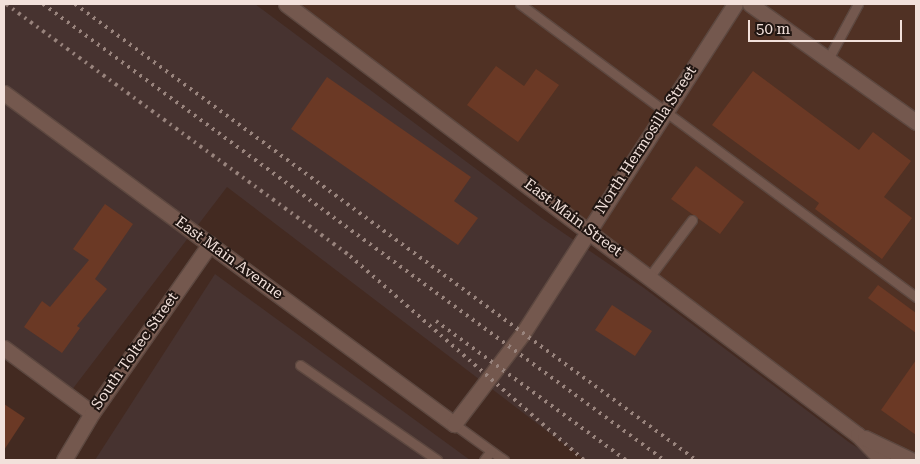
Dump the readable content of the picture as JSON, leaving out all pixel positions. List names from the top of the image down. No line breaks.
{"streets":{"street":["North Hermosilla Street","East Main Street","East Main Avenue","South Toltec Street"]},"crossings":[["North Hermosilla Street","East Main Street"],["North Hermosilla Street","East Main Avenue"],["East Main Avenue","South Toltec Street"]],"scale_bar":"50 m"}
